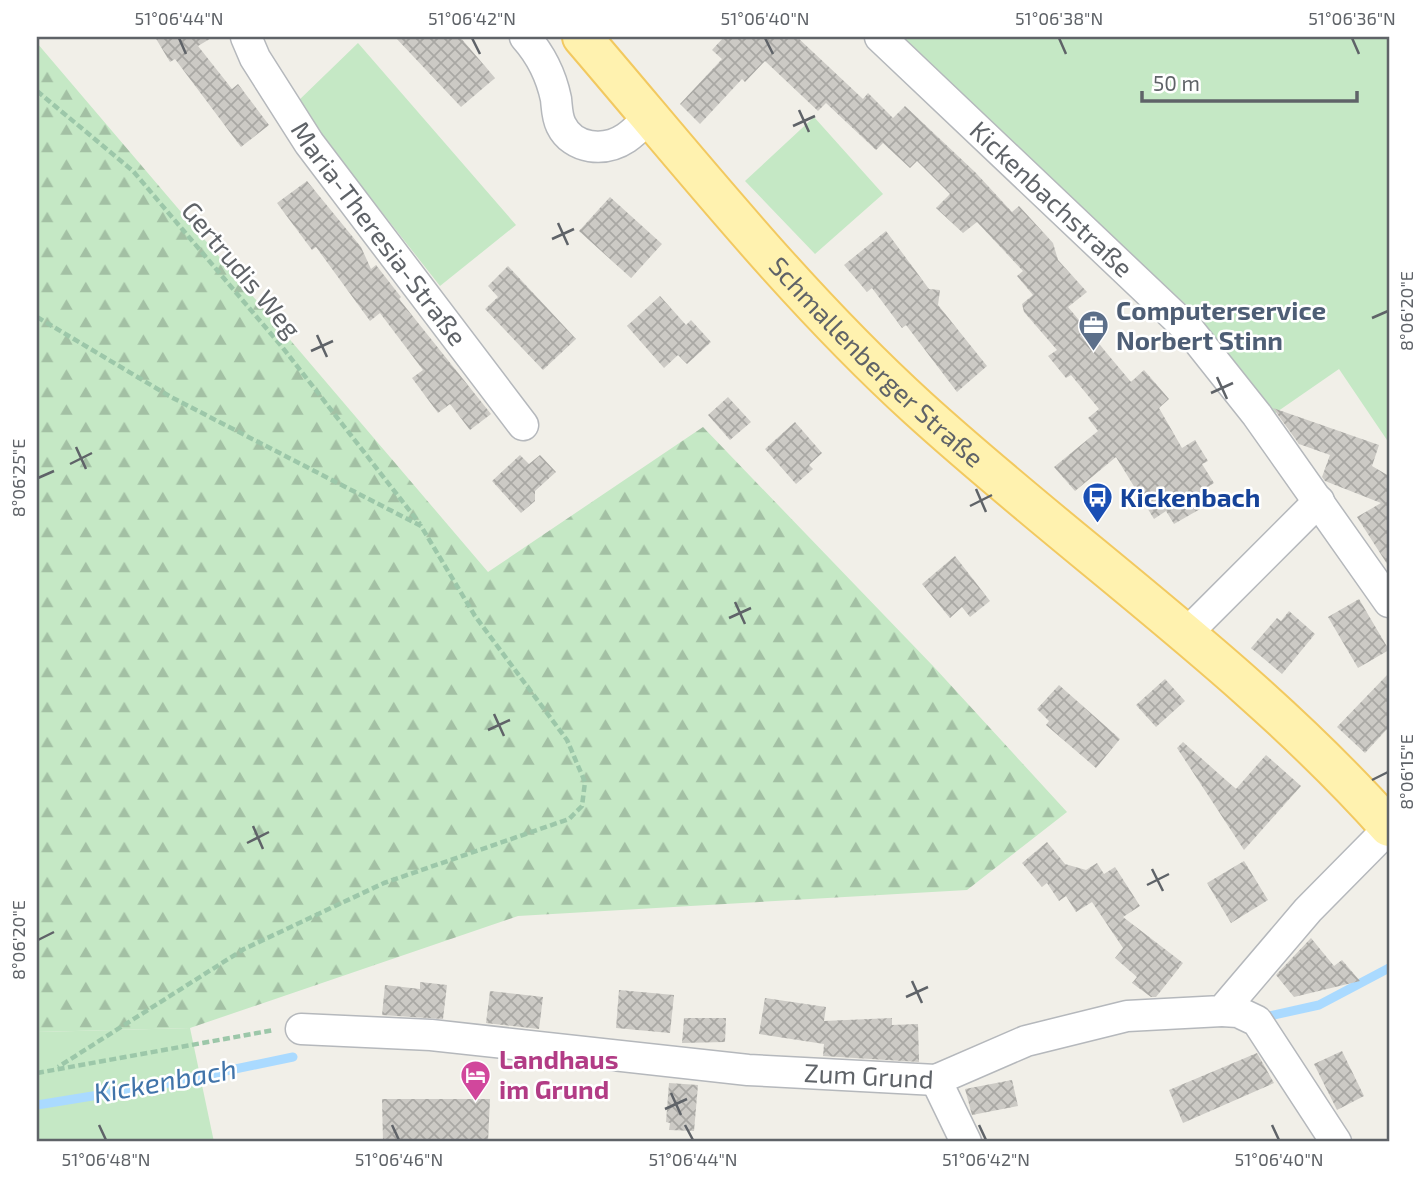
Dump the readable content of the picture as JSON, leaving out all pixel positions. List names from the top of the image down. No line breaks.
{"streets":{"main road":["Schmallenberger Straße"],"street":["Kickenbachstraße","Maria-Theresia-Straße","Zum Grund"],"path":["Gertrudis Weg"]},"water":["Kickenbach"],"places":{"office":["Computerservice Norbert Stinn"],"bus stop":["Kickenbach"],"hotel":["Landhaus im Grund"]},"scale_bar":"50 m","coordinates":["51°06'44\"N","51°06'42\"N","51°06'40\"N","51°06'38\"N","51°06'36\"N","8°06'20\"E","8°06'25\"E","8°06'15\"E","51°06'48\"N","51°06'46\"N"]}
